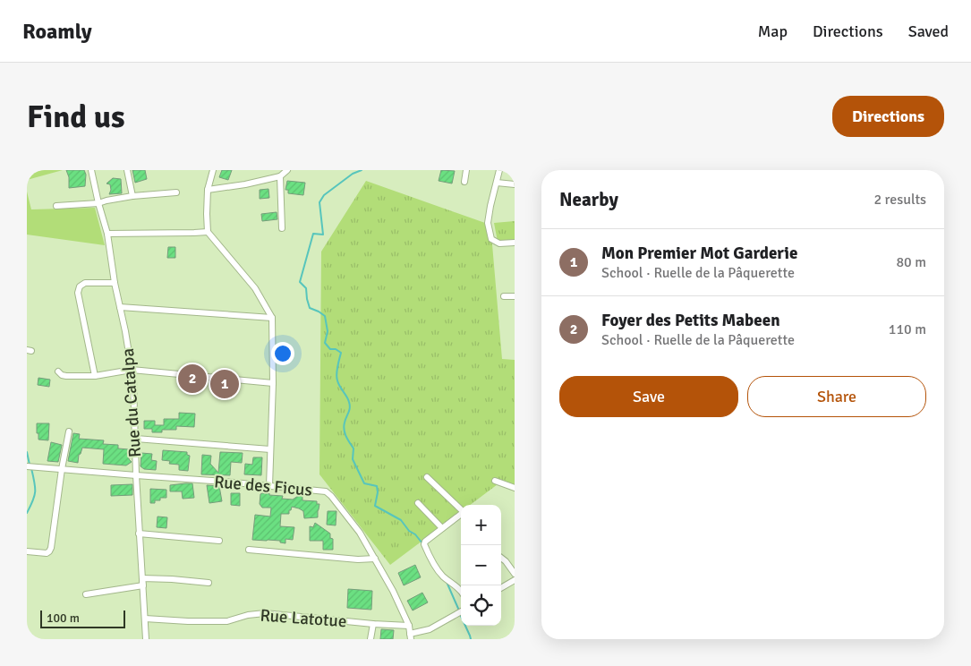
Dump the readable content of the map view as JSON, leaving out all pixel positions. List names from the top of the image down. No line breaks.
{"streets":{"street":["Rue du Catalpa","Rue des Ficus","Rue Latotue"]},"crossings":[["Rue du Catalpa","Rue des Ficus"],["Rue des Ficus","Rue Latotue"]],"scale_bar":"100 m","page":{"header":"Roamly","nav":["Map","Directions","Saved"],"buttons":["Directions",["Save","Share"]],"title":"Find us","heading":["Nearby","2 results"],"list":[{"mark":"1","name":"Mon Premier Mot Garderie","note":"School · Ruelle de la Pâquerette","value":"80 m"},{"mark":"2","name":"Foyer des Petits Mabeen","note":"School · Ruelle de la Pâquerette","value":"110 m"}],"pins":["2","1"],"map_buttons":["+","−"],"scale":"100 m"}}
